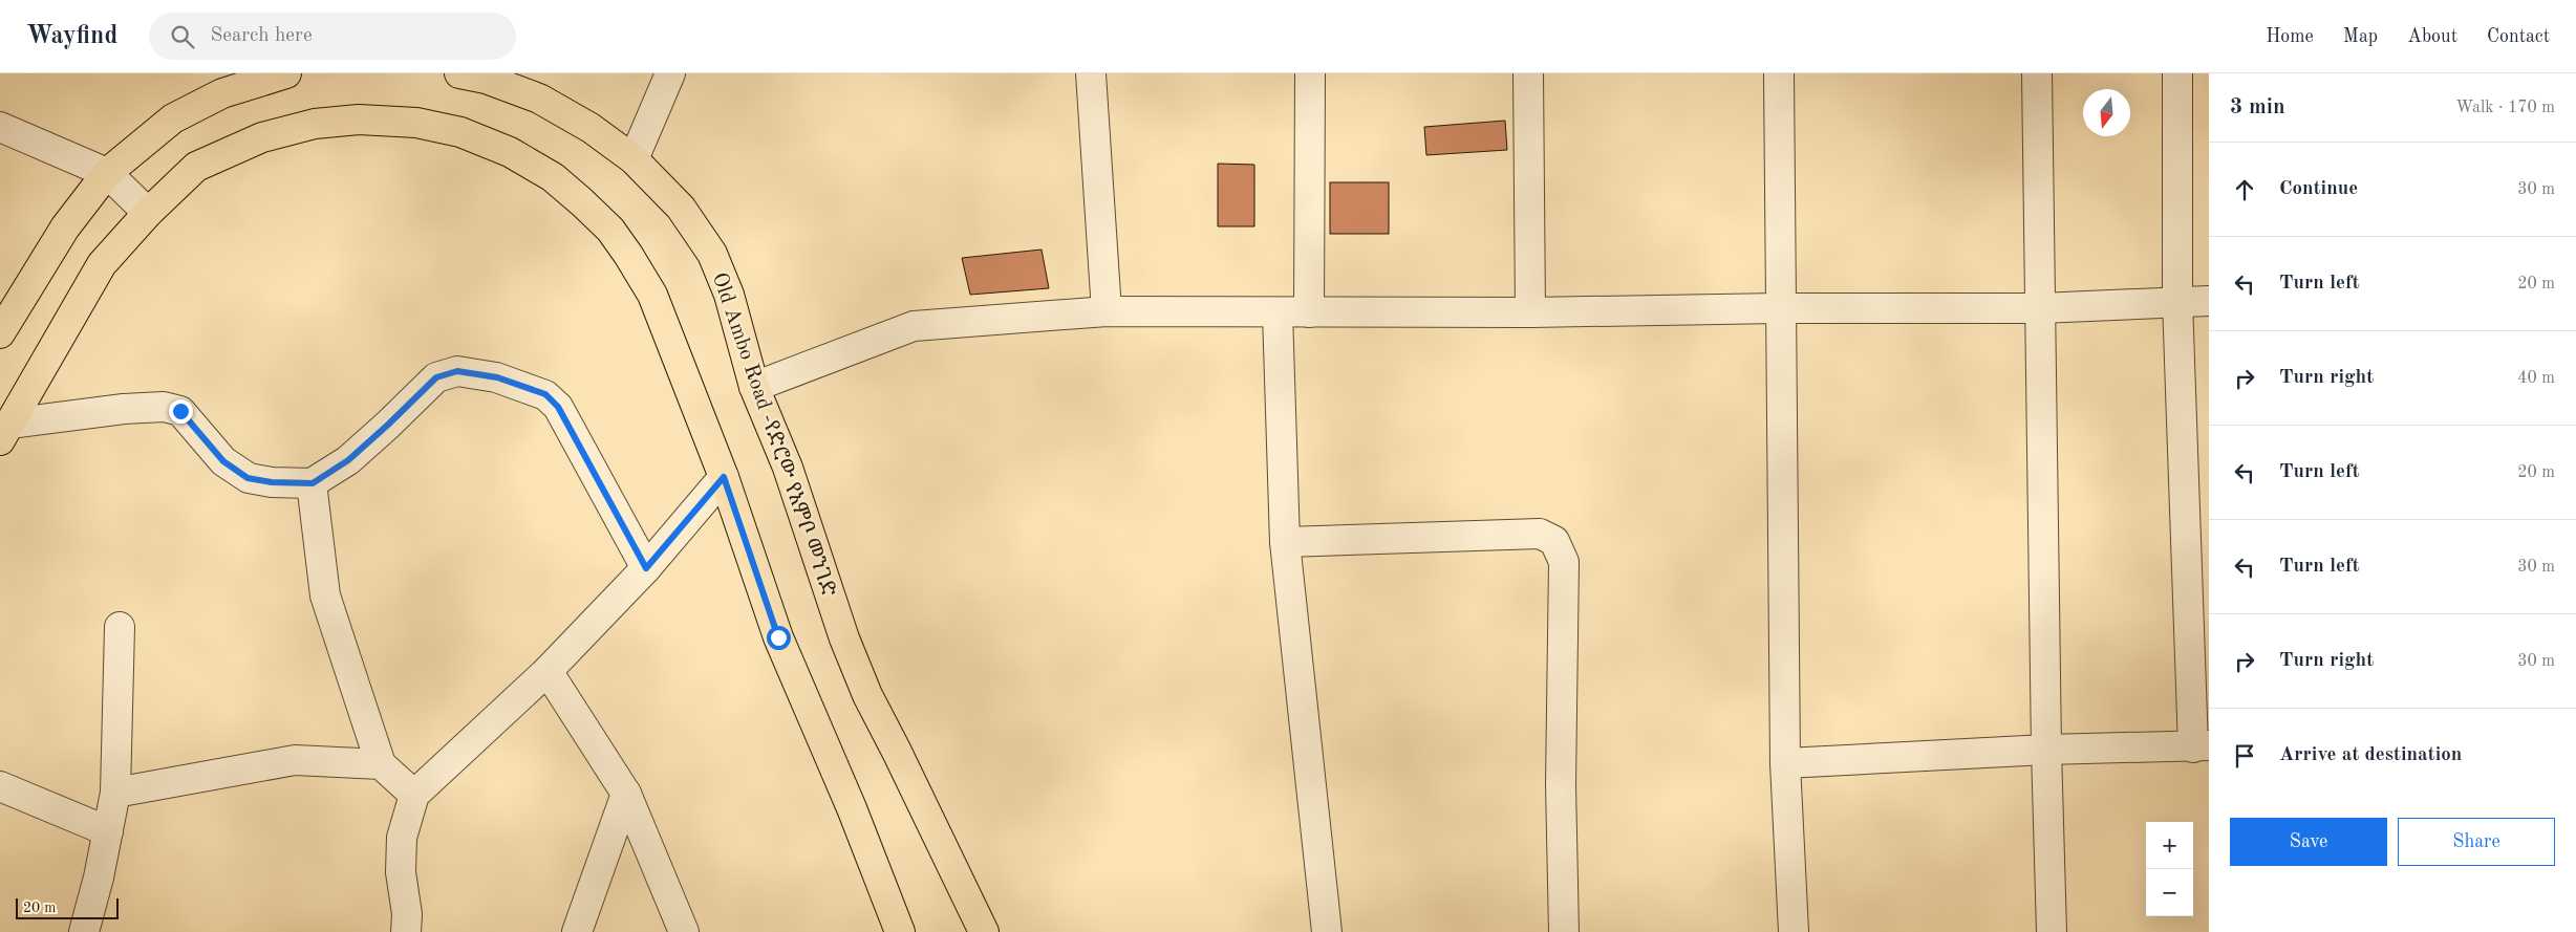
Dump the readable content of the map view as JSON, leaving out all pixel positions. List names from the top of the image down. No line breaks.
{"streets":{"main road":["Old Ambo Road -የድሮው የአምቦ መንገድ"]},"scale_bar":"20 m","north":"bottom","page":{"header":"Wayfind","search":"Search here","nav":["Home","Map","About","Contact"],"heading":["3 min","Walk · 170 m"],"list":[["Continue","30 m"],["Turn left","20 m"],["Turn right","40 m"],["Turn left","20 m"],["Turn left","30 m"],["Turn right","30 m"],"Arrive at destination"],"buttons":["Save","Share"],"map_buttons":["+","−"],"scale":"20 m"}}
